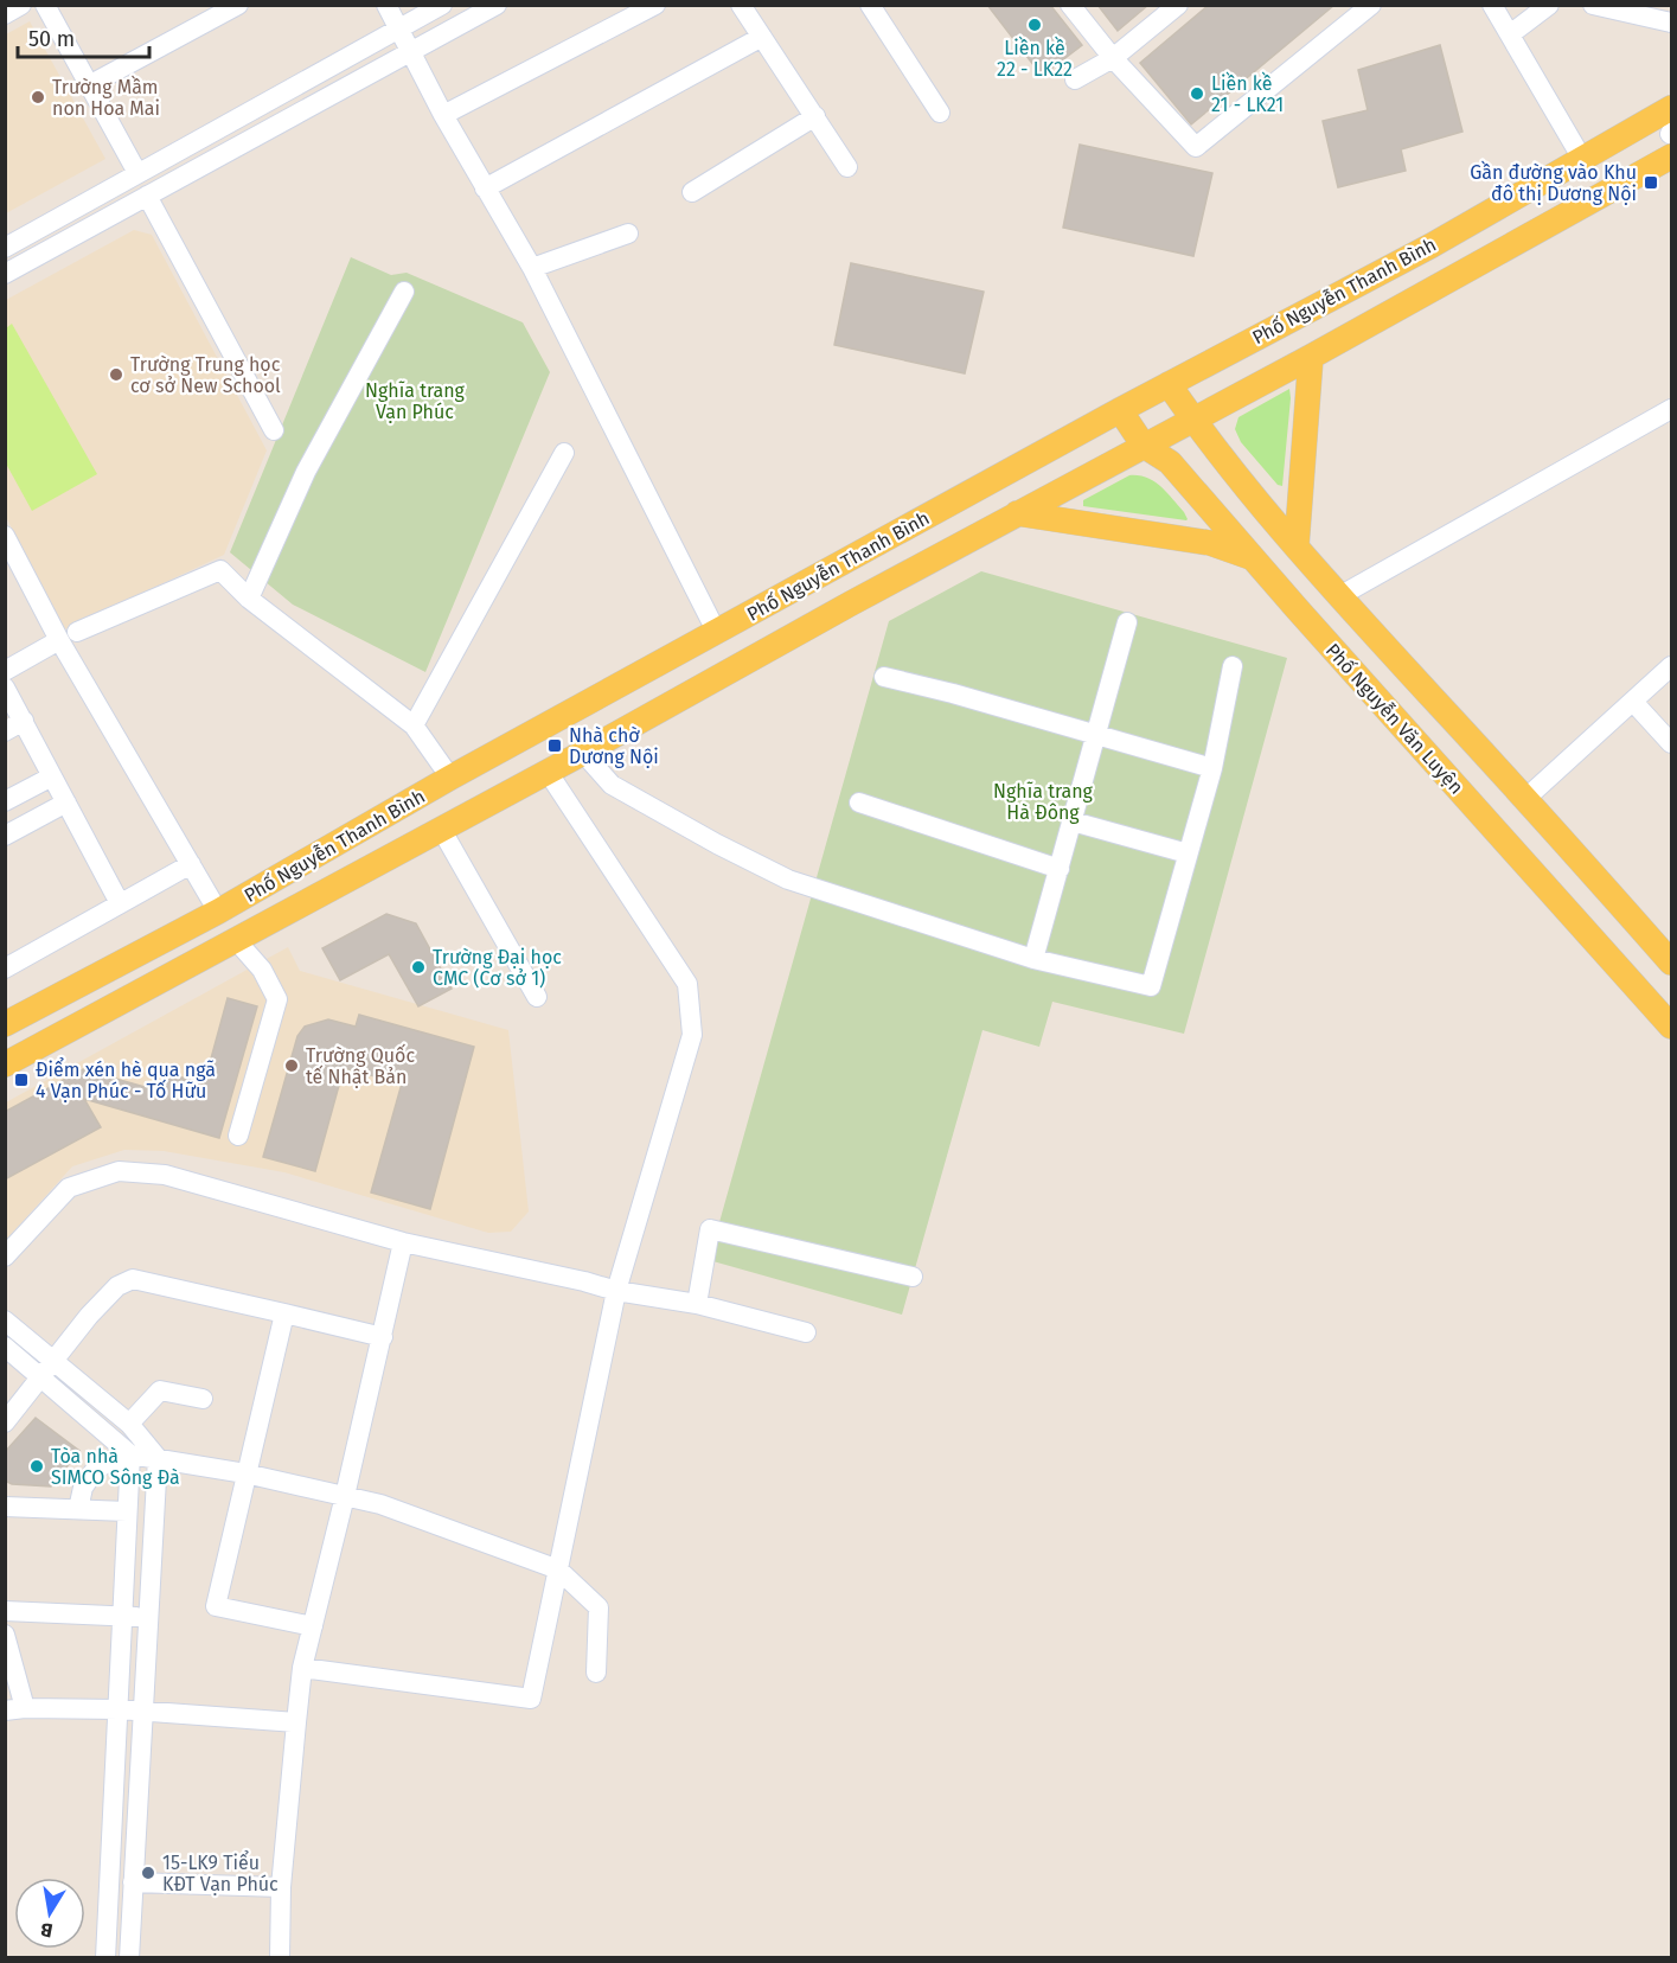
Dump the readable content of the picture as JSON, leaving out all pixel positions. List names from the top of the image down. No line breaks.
{"streets":{"main road":["Phố Nguyễn Thanh Bình","Phố Nguyễn Văn Luyện"]},"crossings":[["Phố Nguyễn Thanh Bình","Phố Nguyễn Văn Luyện"]],"parks":["Nghĩa trang Vạn Phúc","Nghĩa trang Hà Đông"],"places":{"other":["Liền kề 22 - LK22","Liền kề 21 - LK21","Trường Mầm non Hoa Mai","Trường Trung học cơ sở New School","Trường Đại học CMC (Cơ sở 1)","Trường Quốc tế Nhật Bản","Tòa nhà SIMCO Sông Đà","15-LK9 Tiểu KĐT Vạn Phúc"],"transit":["Gần đường vào Khu đô thị Dương Nội","Nhà chờ Dương Nội","Điểm xén hè qua ngã 4 Vạn Phúc - Tố Hữu"]},"scale_bar":"50 m","north":"bottom"}
